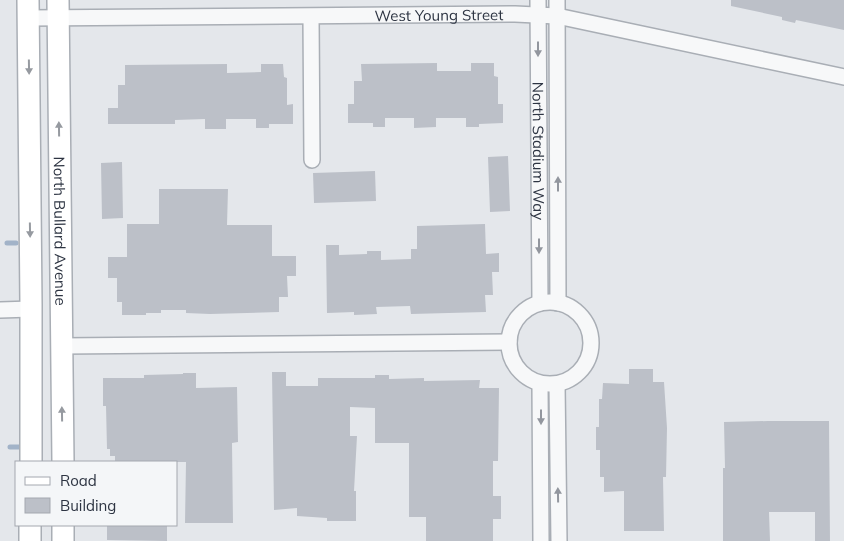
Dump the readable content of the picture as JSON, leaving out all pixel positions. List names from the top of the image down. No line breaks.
{"streets":{"main road":["North Bullard Avenue"],"street":["West Young Street","North Stadium Way"]},"crossings":[["West Young Street","North Stadium Way"],["West Young Street","North Bullard Avenue"]],"legend":["Road","Building"]}
